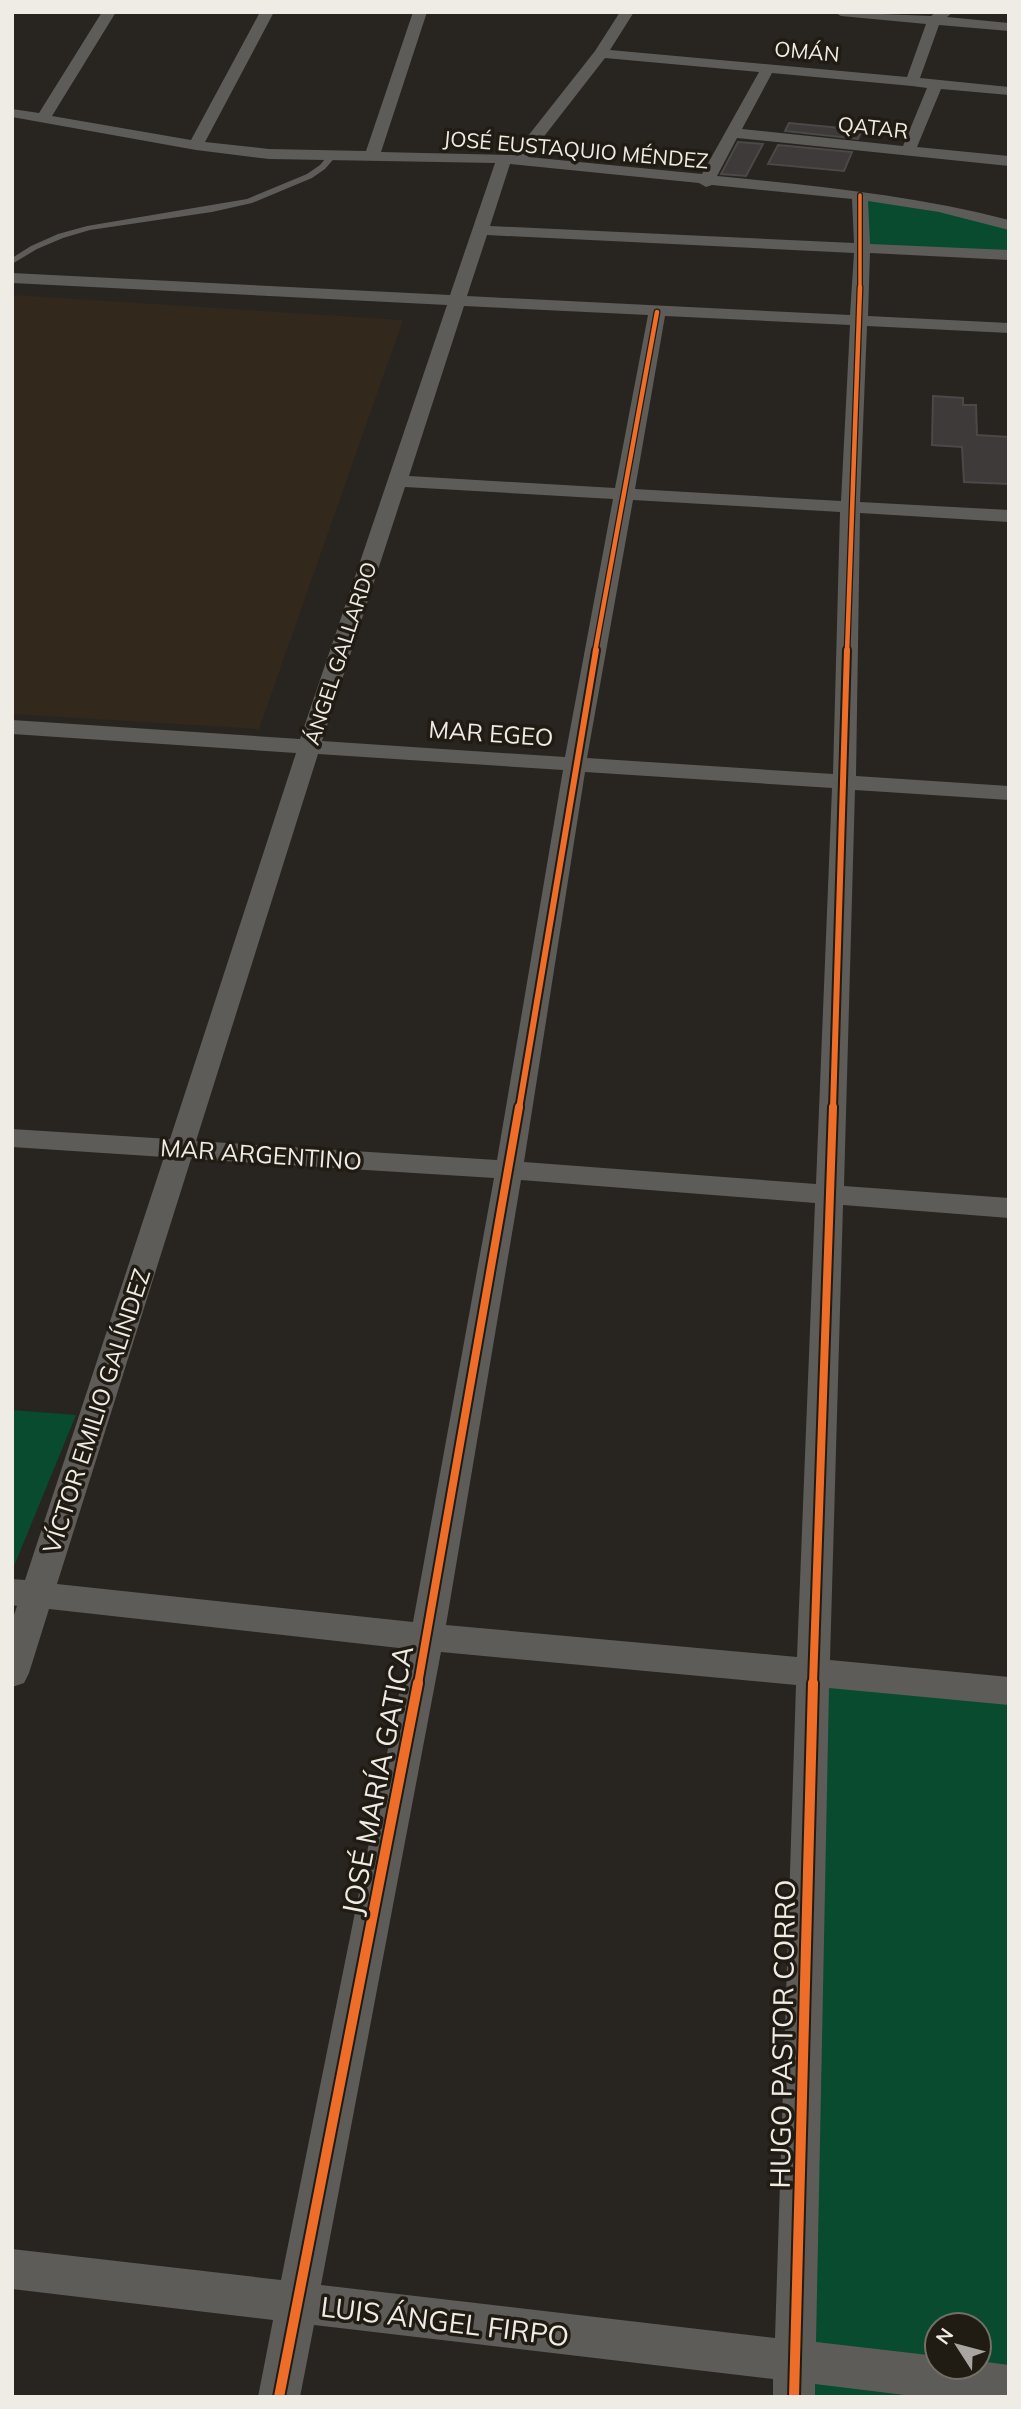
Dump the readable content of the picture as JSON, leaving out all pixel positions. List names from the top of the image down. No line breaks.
{"streets":{"street":["OMÁN","QATAR","JOSÉ EUSTAQUIO MÉNDEZ","ÁNGEL GALLARDO","MAR EGEO","MAR ARGENTINO","VÍCTOR EMILIO GALÍNDEZ","JOSÉ MARÍA GATICA","HUGO PASTOR CORRO","LUIS ÁNGEL FIRPO"]},"crossings":[["OMÁN","ÁNGEL GALLARDO"],["JOSÉ EUSTAQUIO MÉNDEZ","ÁNGEL GALLARDO"],["JOSÉ EUSTAQUIO MÉNDEZ","HUGO PASTOR CORRO"],["ÁNGEL GALLARDO","MAR EGEO"],["ÁNGEL GALLARDO","MAR ARGENTINO"],["ÁNGEL GALLARDO","VÍCTOR EMILIO GALÍNDEZ"],["MAR EGEO","JOSÉ MARÍA GATICA"],["MAR EGEO","HUGO PASTOR CORRO"],["MAR ARGENTINO","VÍCTOR EMILIO GALÍNDEZ"],["MAR ARGENTINO","JOSÉ MARÍA GATICA"],["MAR ARGENTINO","HUGO PASTOR CORRO"],["JOSÉ MARÍA GATICA","LUIS ÁNGEL FIRPO"],["HUGO PASTOR CORRO","LUIS ÁNGEL FIRPO"]],"north":"top left"}
